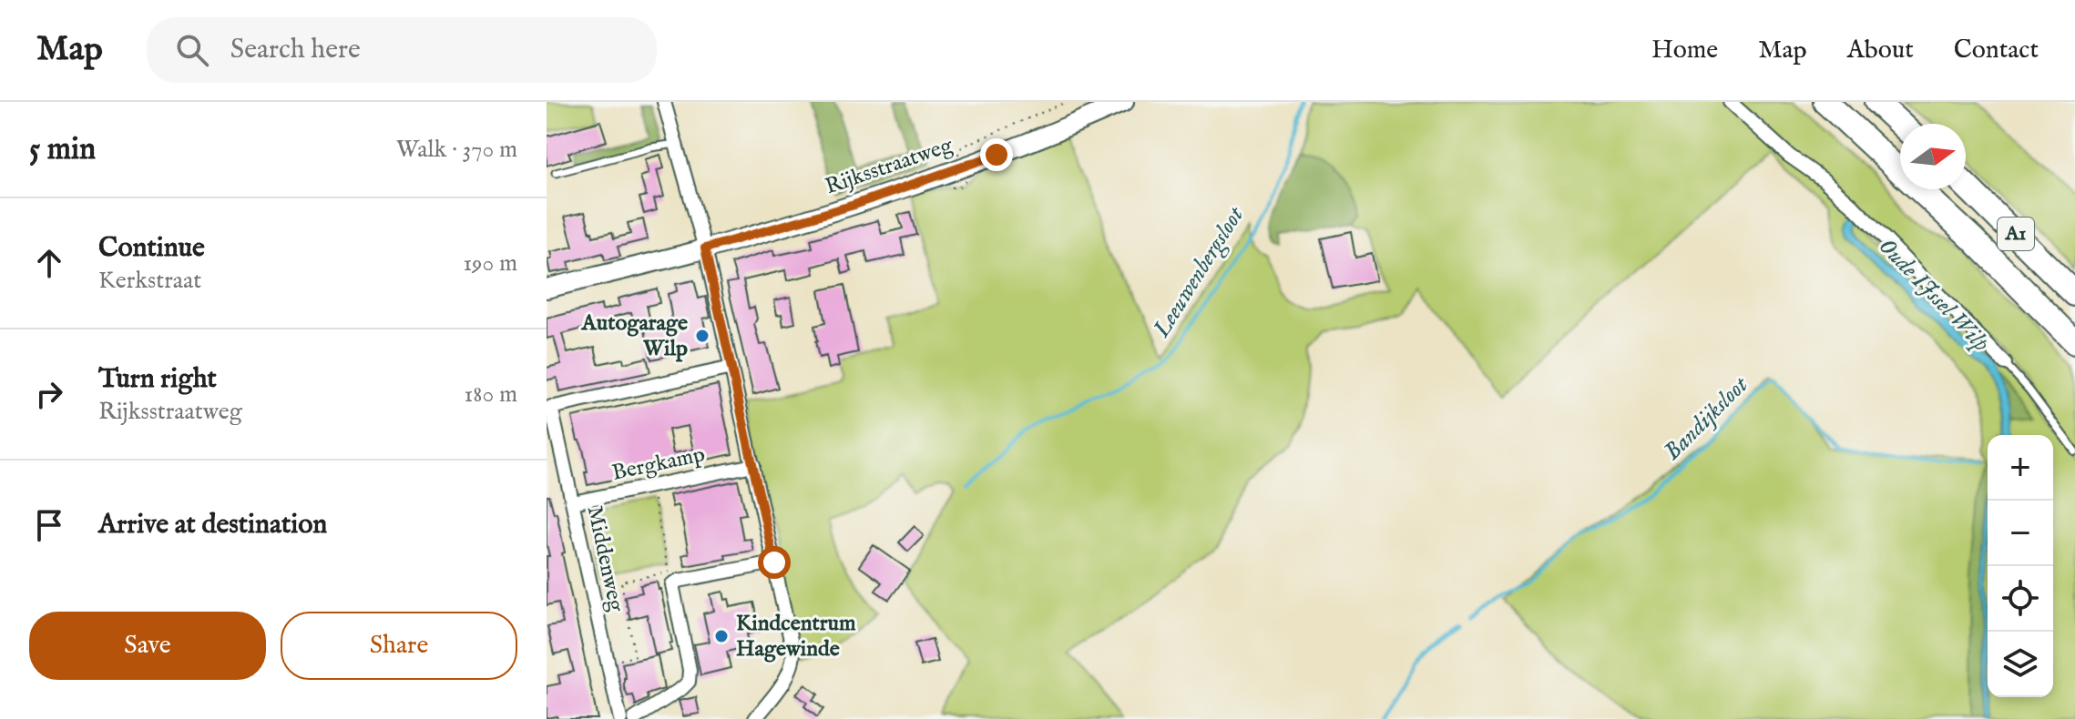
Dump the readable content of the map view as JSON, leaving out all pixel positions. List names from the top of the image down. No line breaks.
{"streets":{"highway":["A1"],"main road":["Rijksstraatweg"],"street":["Bergkamp","Middenweg"]},"crossings":[["Bergkamp","Middenweg"]],"water":["Leeuwenbergsloot","Oude IJssel Wilp","Bandijksloot"],"places":["Autogarage Wilp","Kindcentrum Hagewinde"],"north":"right","page":{"header":"Map","search":"Search here","nav":["Home","Map","About","Contact"],"heading":["5 min","Walk · 370 m"],"list":[["Continue","Kerkstraat","190 m"],["Turn right","Rijksstraatweg","180 m"],"Arrive at destination"],"map_buttons":["+","−"],"buttons":["Save","Share"]}}
